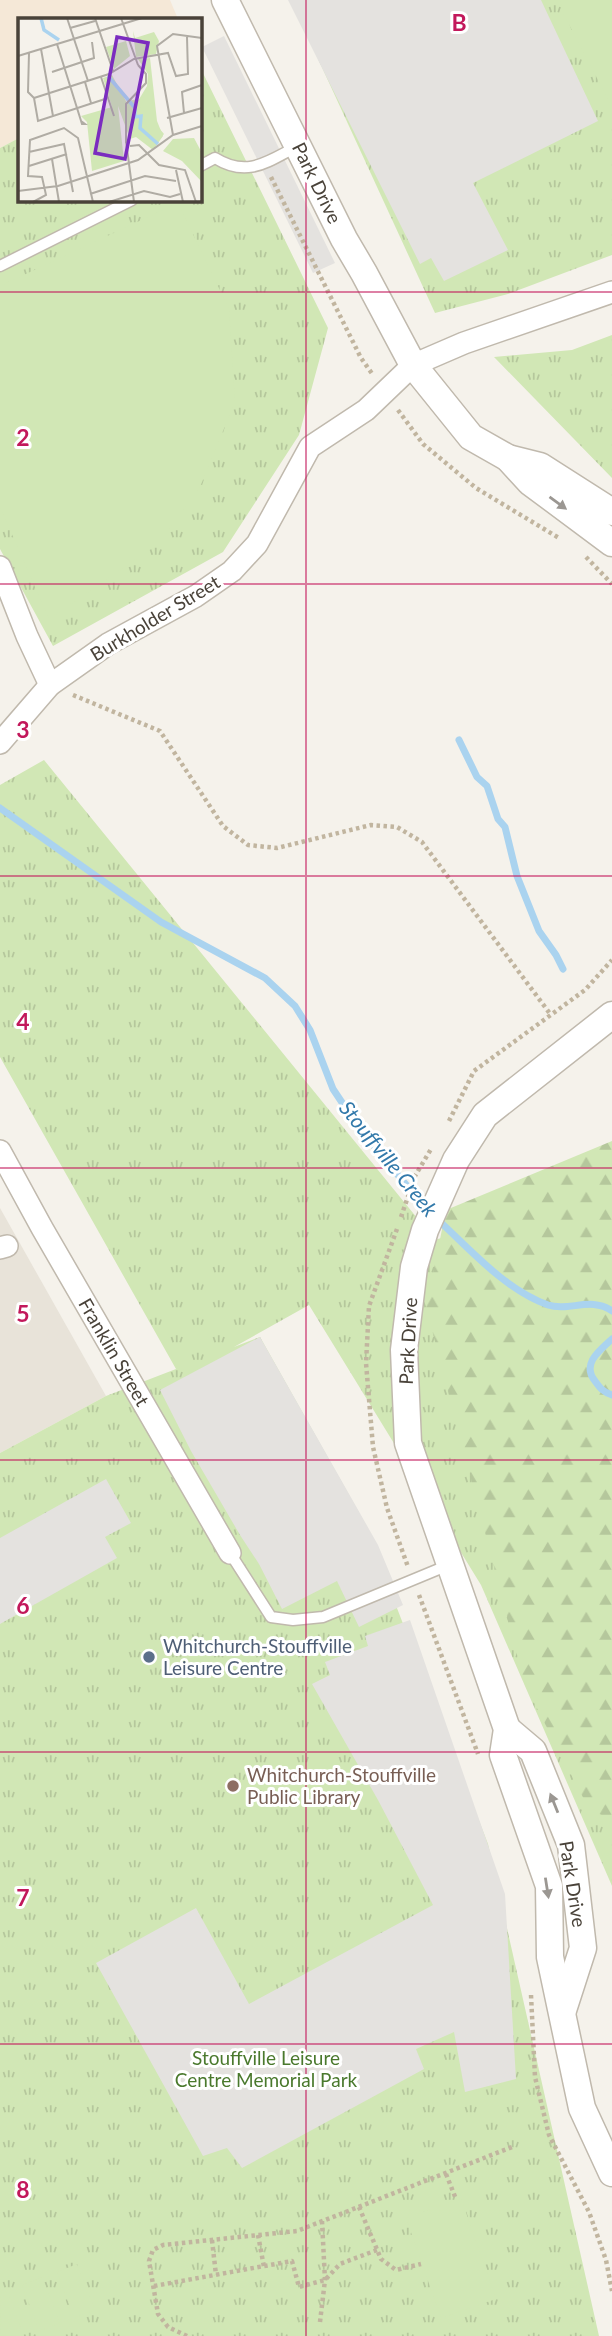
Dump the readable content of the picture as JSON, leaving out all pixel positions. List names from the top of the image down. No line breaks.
{"streets":{"street":["Park Drive","Burkholder Street","Franklin Street"]},"crossings":[["Park Drive","Burkholder Street"]],"water":["Stouffville Creek"],"parks":["Stouffville Leisure Centre Memorial Park"],"places":["Whitchurch-Stouffville Leisure Centre","Whitchurch-Stouffville Public Library"],"grid":{"columns":["B"],"rows":["2","3","4","5","6","7","8"]}}
